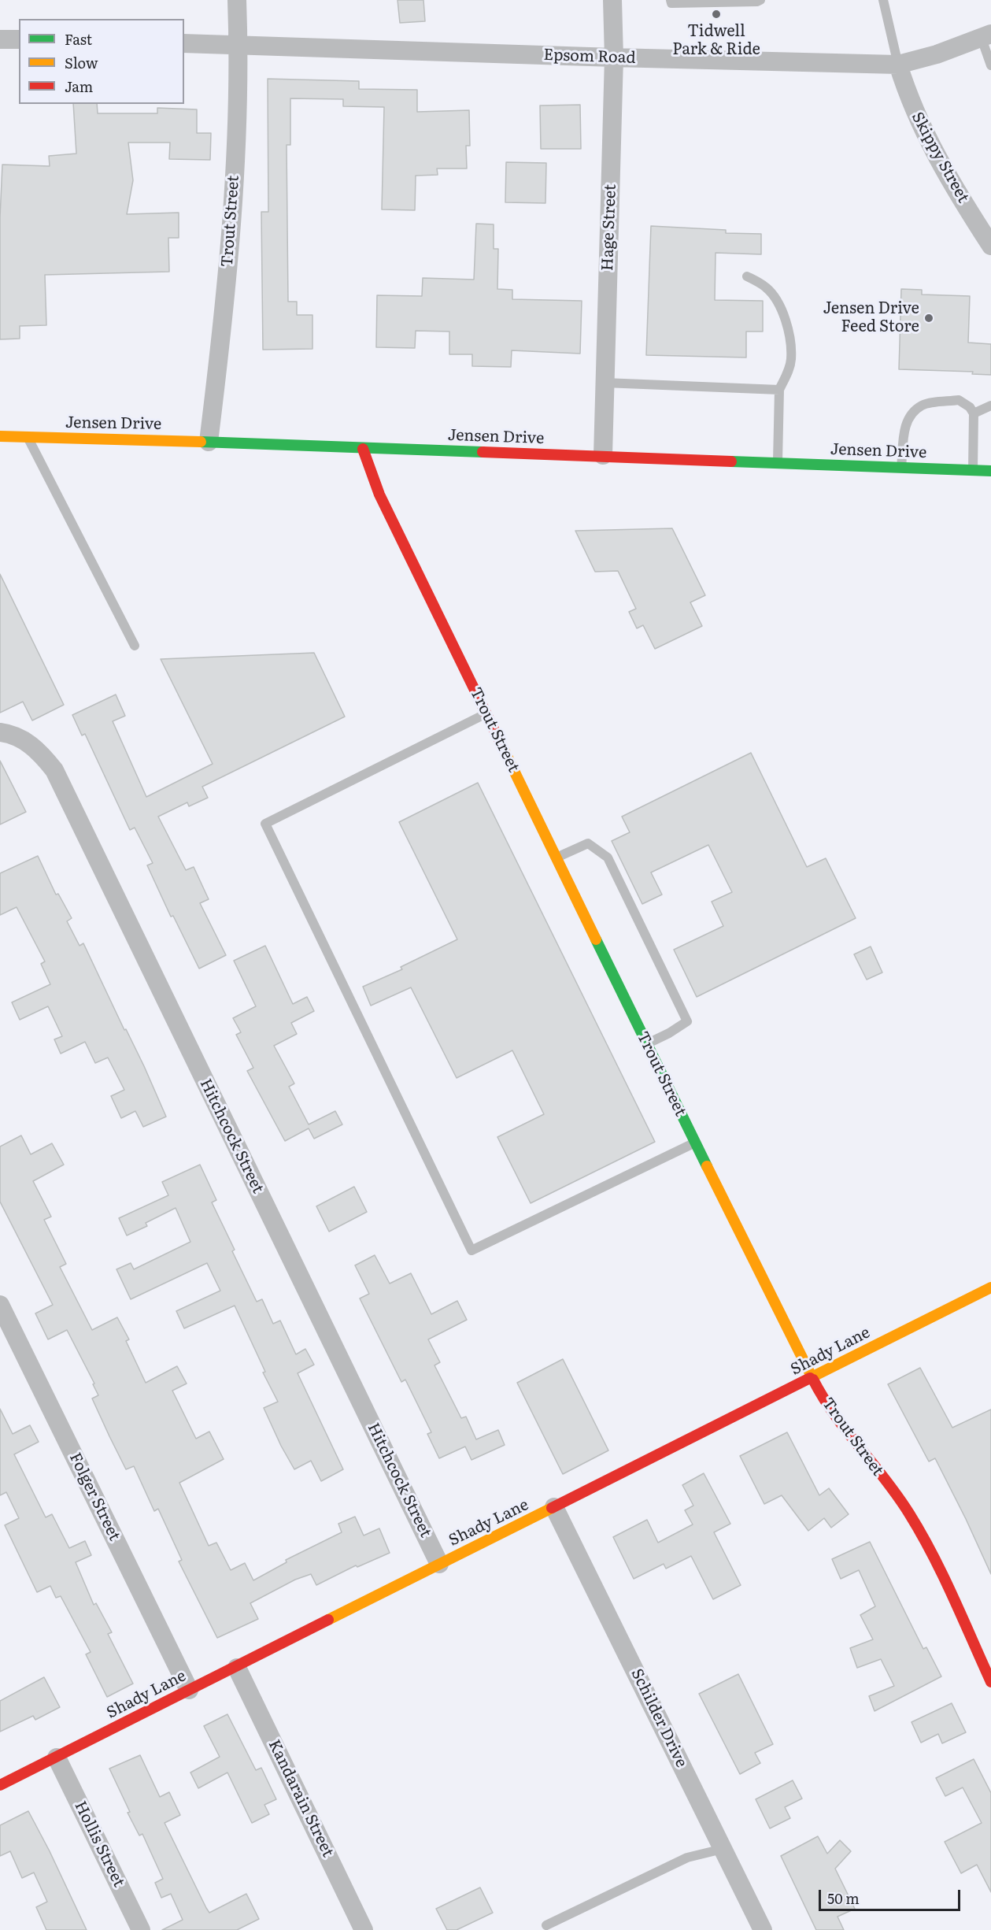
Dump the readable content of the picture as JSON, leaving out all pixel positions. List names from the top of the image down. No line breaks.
{"streets":{"street":["Epsom Road","Skippy Street","Trout Street","Hage Street","Jensen Drive","Hitchcock Street","Shady Lane","Folger Street","Schilder Drive","Kandarain Street","Hollis Street"]},"crossings":[["Epsom Road","Skippy Street"],["Epsom Road","Trout Street"],["Epsom Road","Hage Street"],["Trout Street","Jensen Drive"],["Trout Street","Shady Lane"],["Hage Street","Jensen Drive"],["Hitchcock Street","Shady Lane"],["Shady Lane","Folger Street"],["Shady Lane","Schilder Drive"],["Shady Lane","Kandarain Street"],["Shady Lane","Hollis Street"]],"places":["Tidwell Park & Ride","Jensen Drive Feed Store"],"legend":["Fast","Slow","Jam"],"scale_bar":"50 m"}
